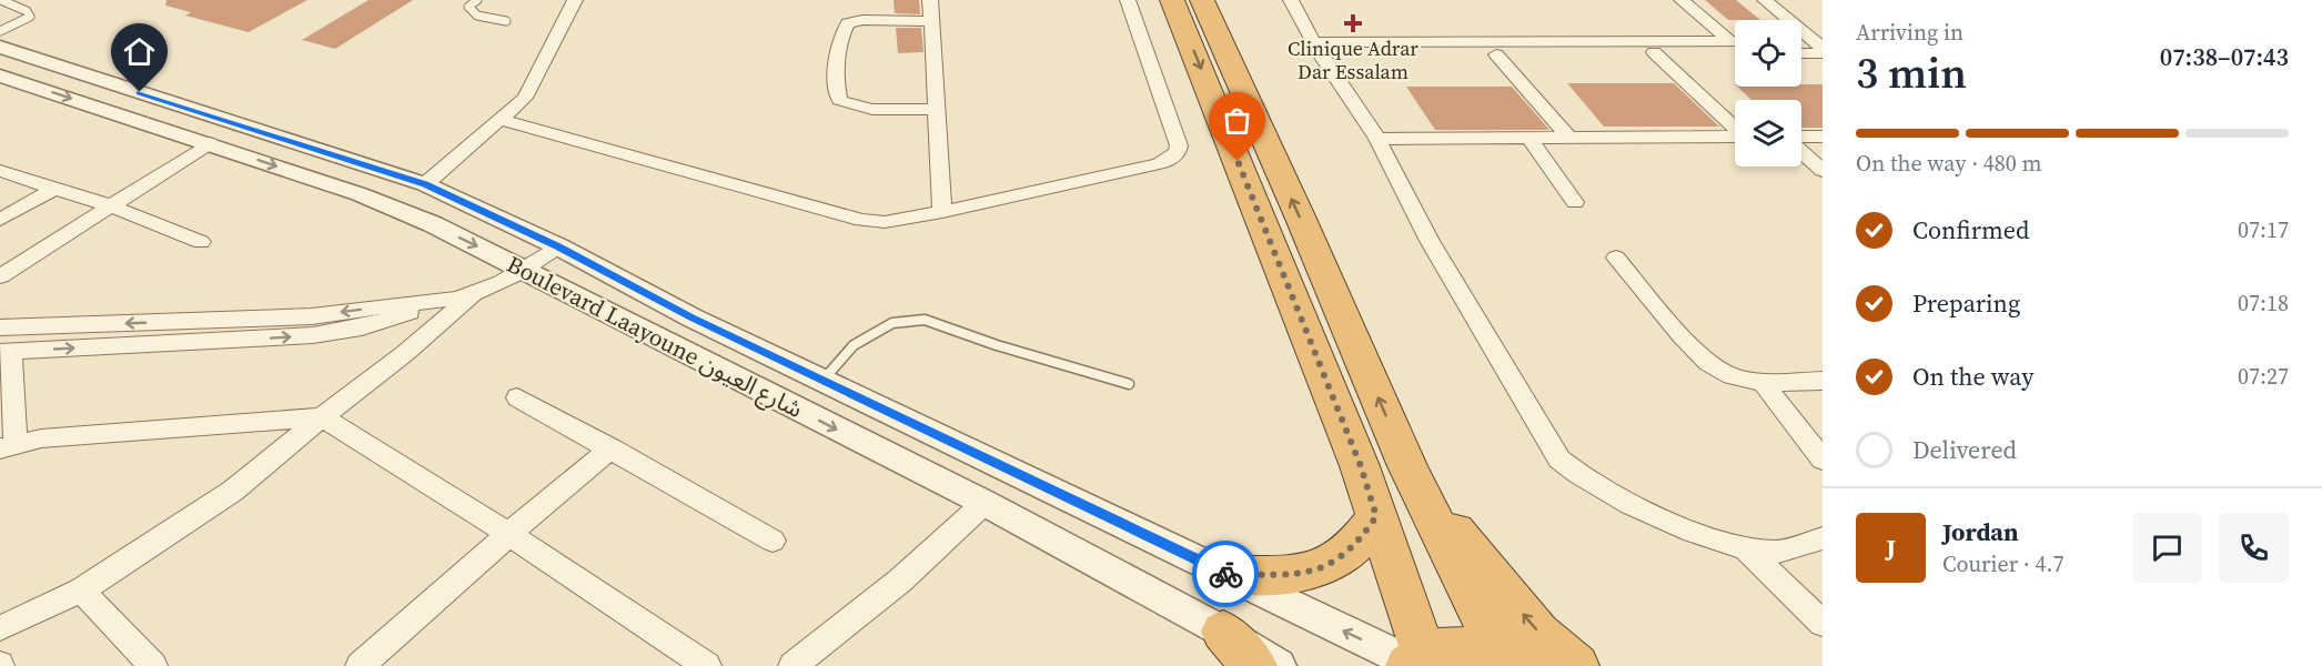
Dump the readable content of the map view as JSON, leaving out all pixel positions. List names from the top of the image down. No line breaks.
{"streets":{"street":["Boulevard Laayoune شارع العيون"]},"places":{"health":["Clinique Adrar Dar Essalam"]},"page":{"heading":["3 min","Arriving in","07:38–07:43"],"panel":["Jordan","Courier · 4.7"],"bar":"On the way · 480 m","list":[["Confirmed","07:17"],["Preparing","07:18"],["On the way","07:27"],"Delivered"],"round":"J"}}
